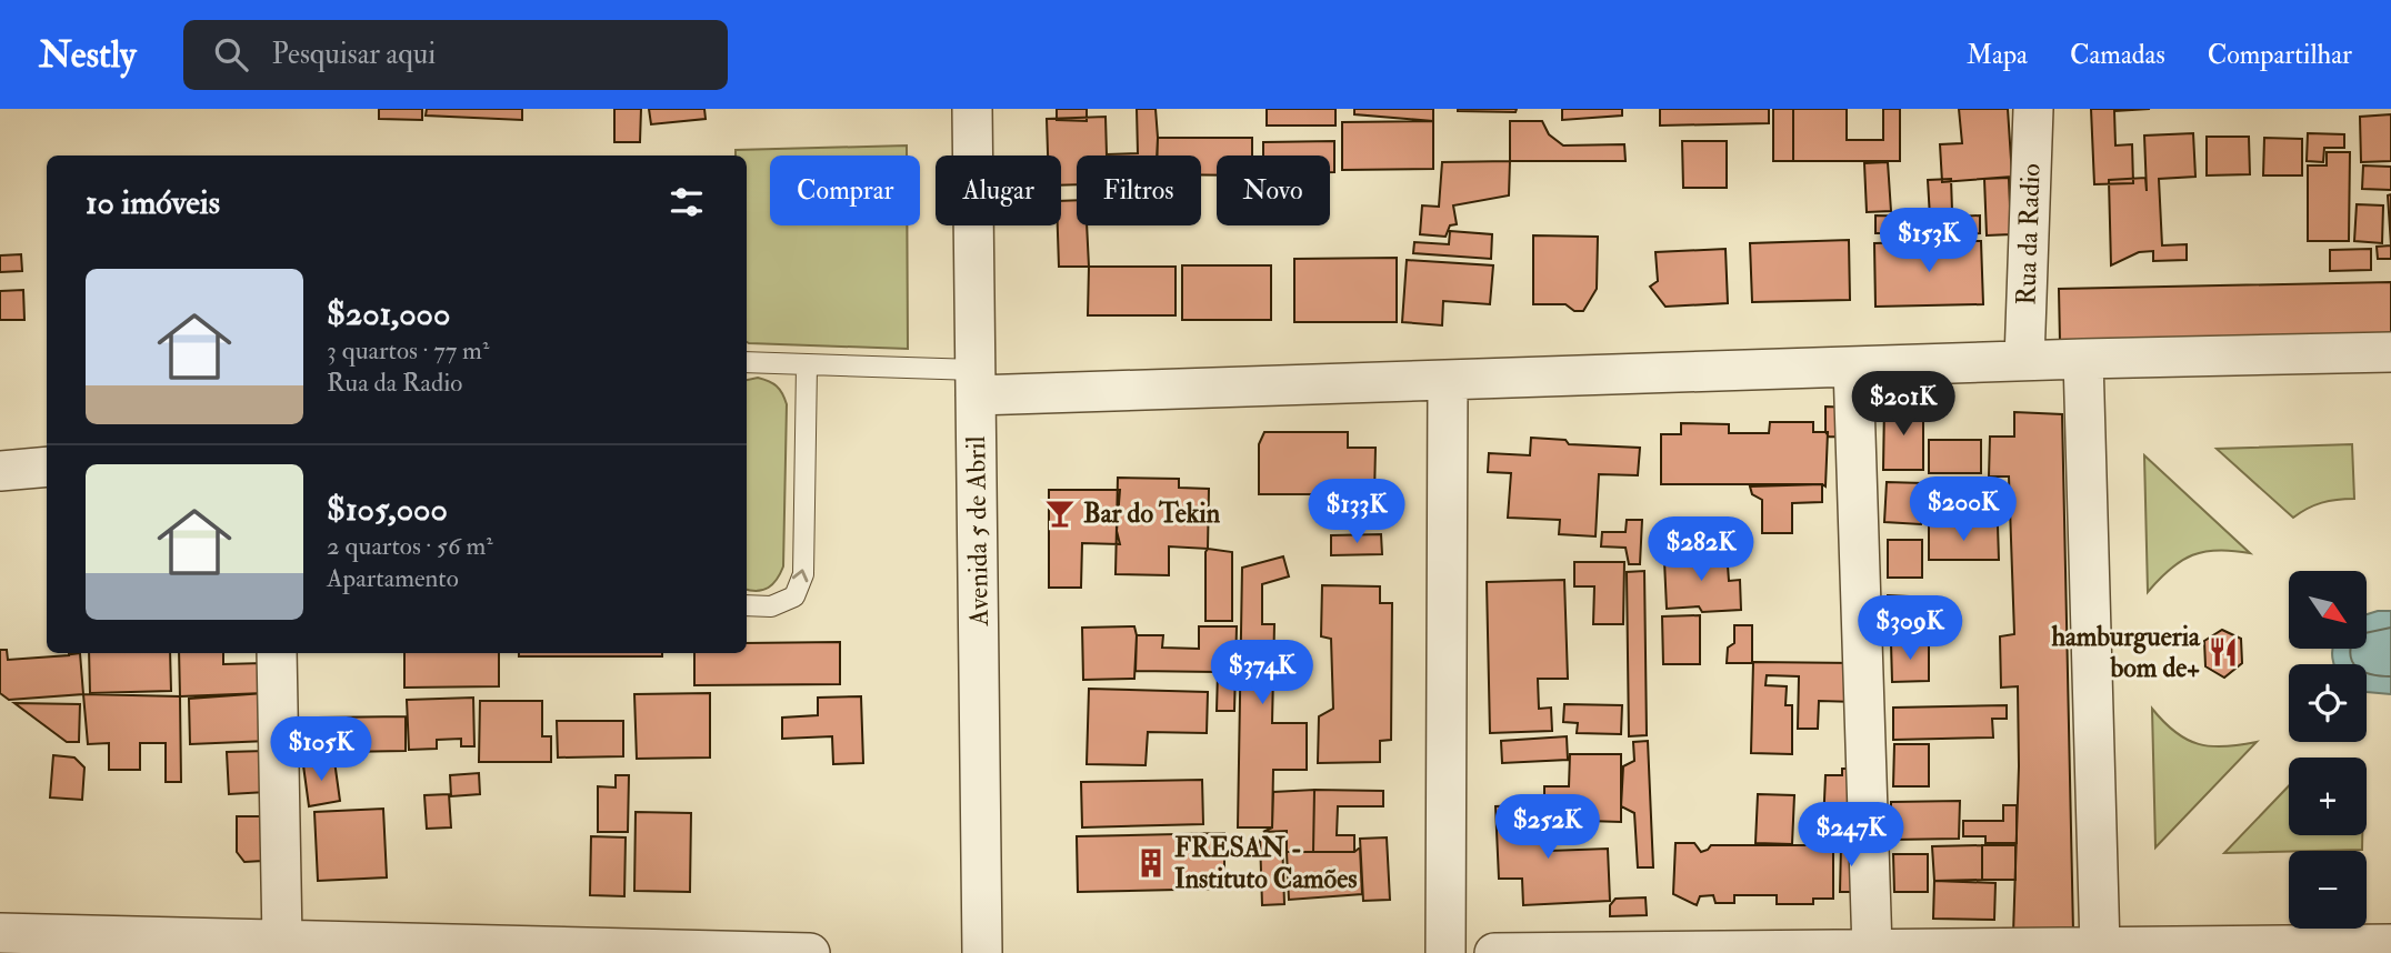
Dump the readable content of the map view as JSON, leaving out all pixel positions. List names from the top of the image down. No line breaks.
{"streets":{"street":["Rua da Radio","Avenida 5 de Abril"]},"places":{"bar":["Bar do Tekin"],"restaurant":["hamburgueria bom de+"],"building":["FRESAN - Instituto Camões"]},"north":"bottom right","page":{"header":"Nestly","search":"Pesquisar aqui","nav":["Mapa","Camadas","Compartilhar"],"chip":["Comprar","Alugar","Filtros","Novo"],"heading":"10 imóveis","price":["$153K","$201K","$200K","$133K","$282K","$309K","$374K","$105K","$252K","$247K"],"list":[{"name":"$201,000","note":"3 quartos · 77 m² · Rua da Radio"},{"name":"$105,000","note":"2 quartos · 56 m² · Apartamento"}],"map_buttons":["+","−"]}}
